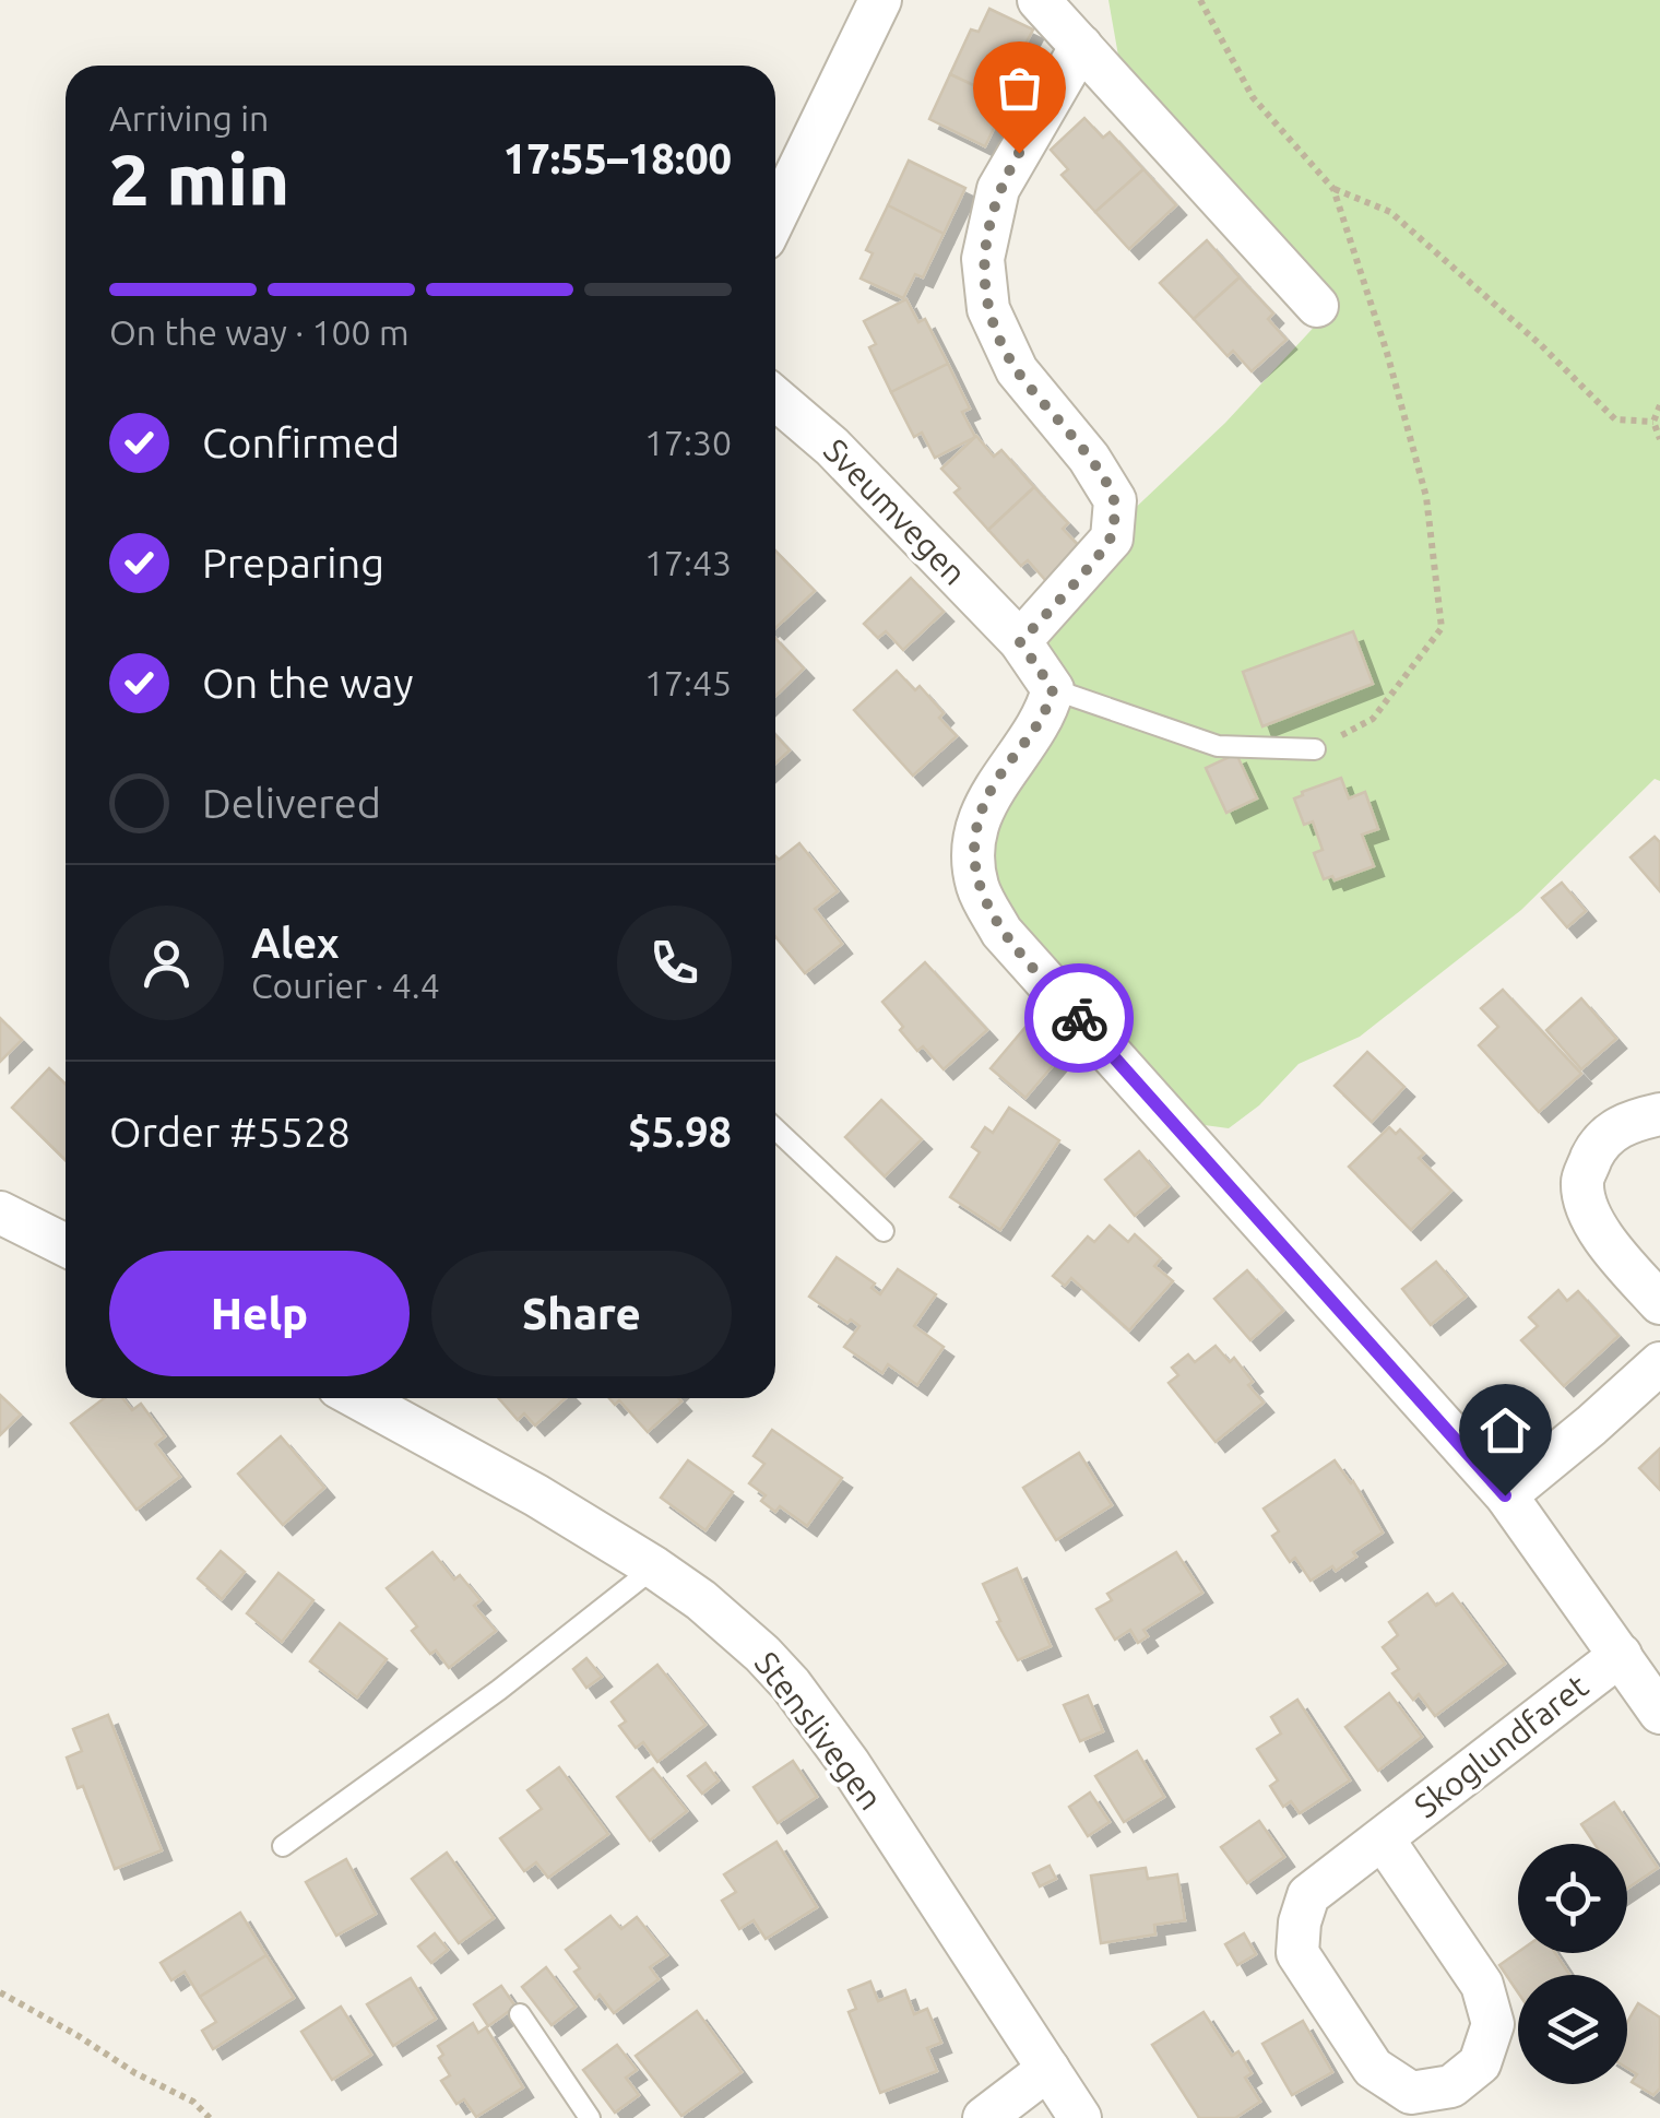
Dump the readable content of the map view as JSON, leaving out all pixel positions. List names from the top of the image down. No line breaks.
{"streets":{"street":["Sveumvegen","Stenslivegen","Skoglundfaret"]},"crossings":[["Sveumvegen","Skoglundfaret"]],"page":{"heading":["2 min","Arriving in","17:55–18:00"],"panel":["Alex","Courier · 4.4","Order #5528","$5.98"],"bar":"On the way · 100 m","list":[["Confirmed","17:30"],["Preparing","17:43"],["On the way","17:45"],"Delivered"],"buttons":["Help","Share"]}}
